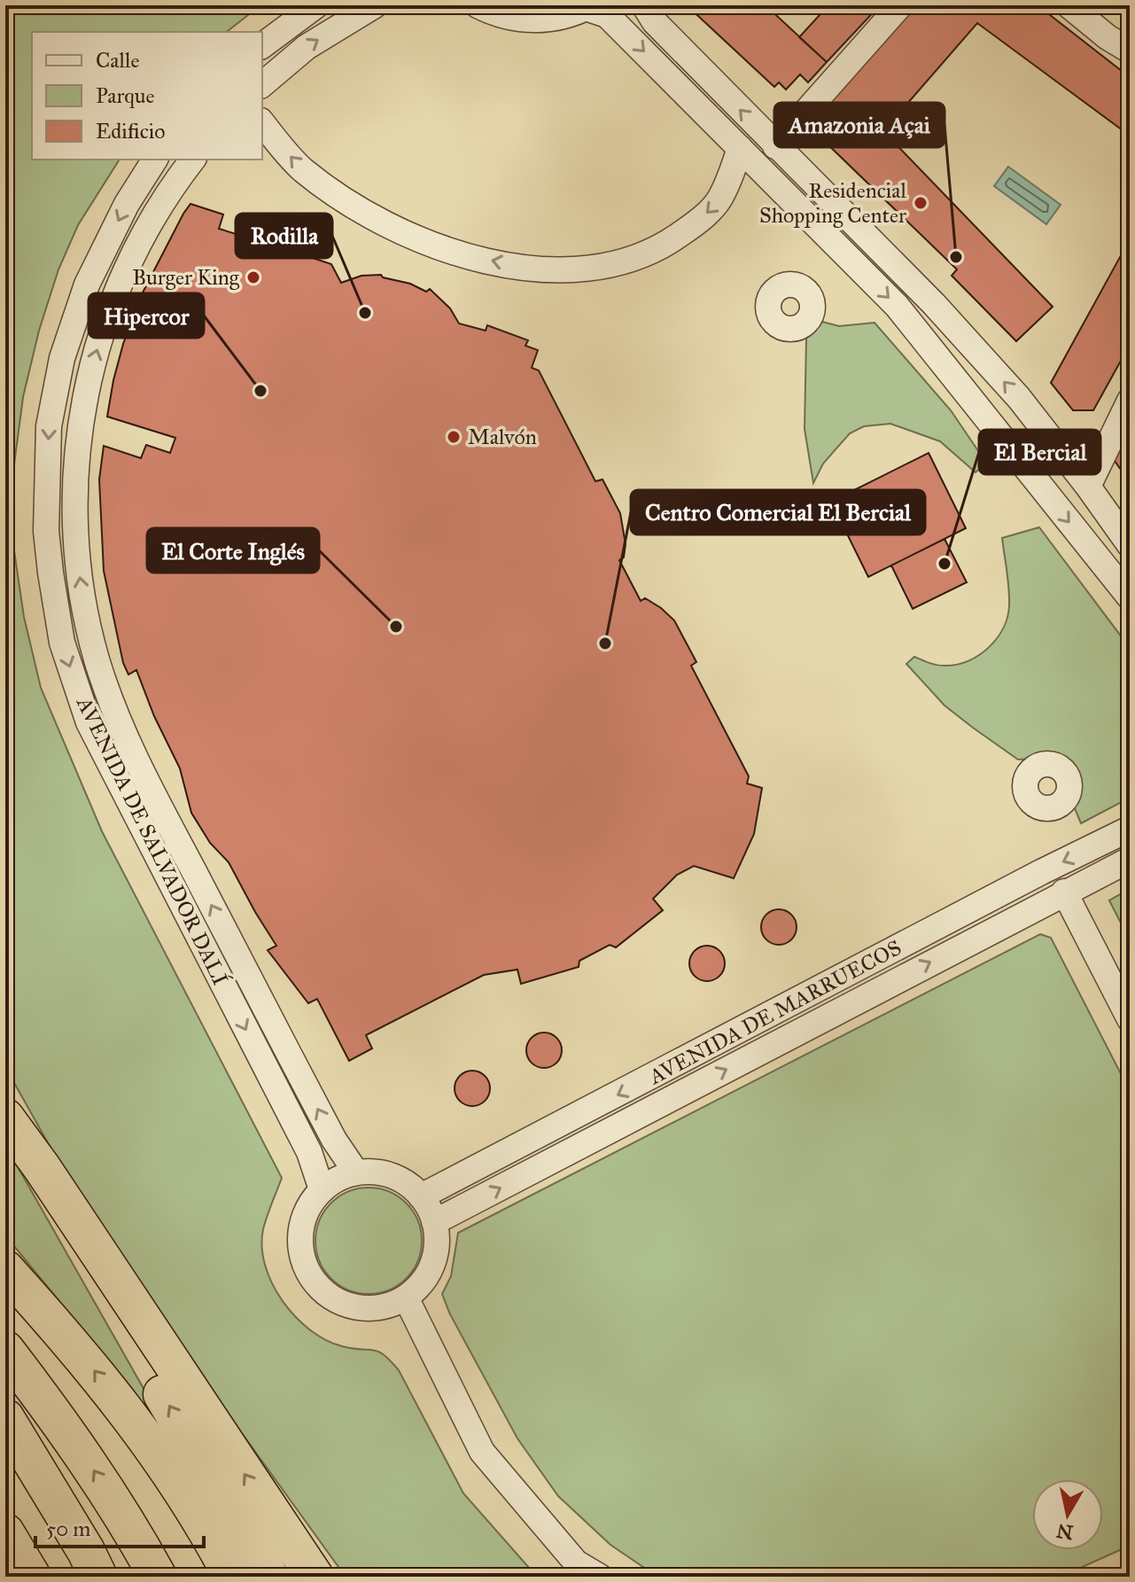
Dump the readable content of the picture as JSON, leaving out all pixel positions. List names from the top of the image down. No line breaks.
{"streets":{"street":["AVENIDA DE SALVADOR DALÍ","AVENIDA DE MARRUECOS"]},"crossings":[["AVENIDA DE SALVADOR DALÍ","AVENIDA DE MARRUECOS"]],"places":["Residencial Shopping Center","Amazonia Açai","Burger King","Rodilla","Hipercor","Malvón","El Bercial","El Corte Inglés","Centro Comercial El Bercial"],"legend":["Calle","Parque","Edificio"],"scale_bar":"50 m","north":"bottom"}
